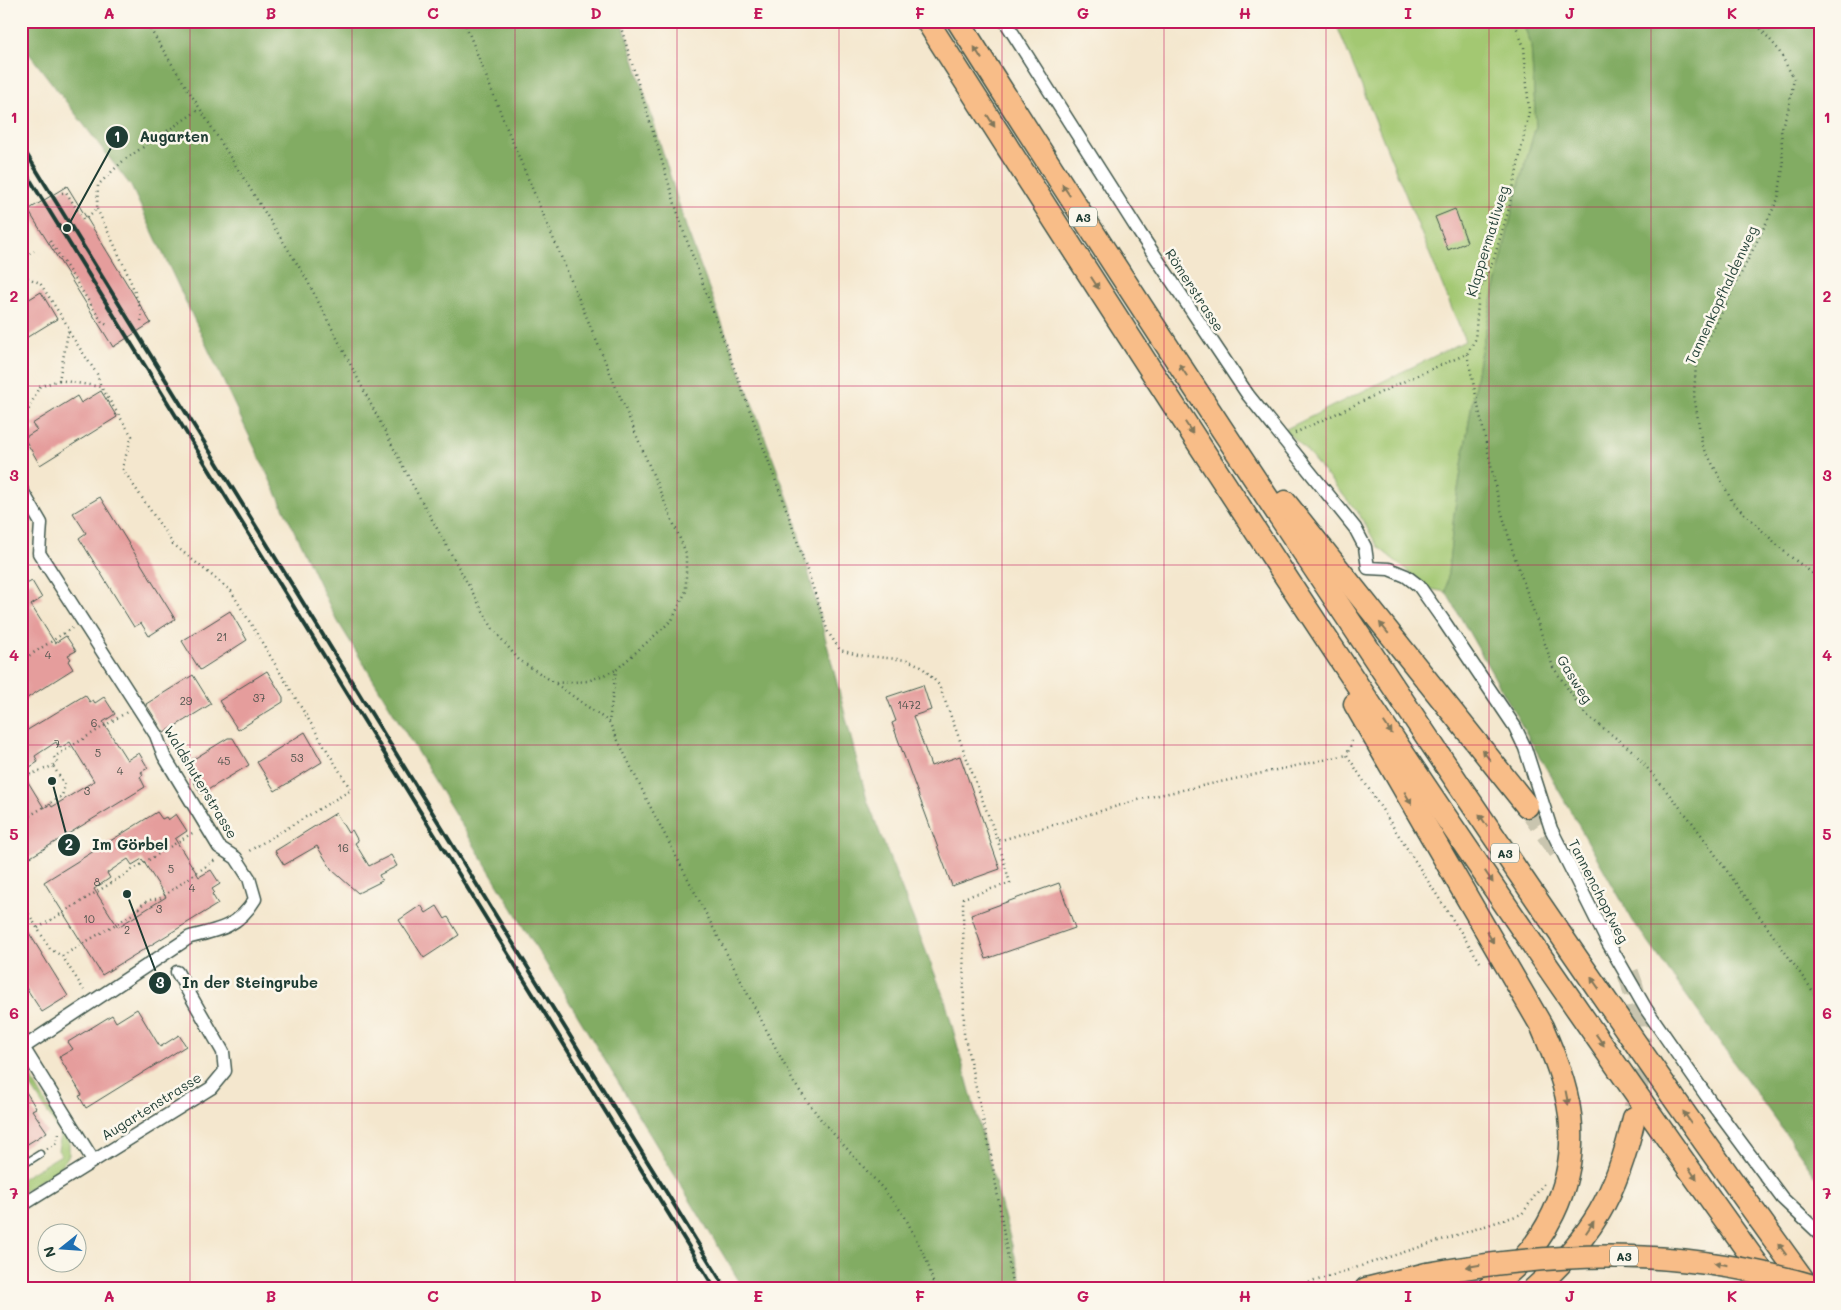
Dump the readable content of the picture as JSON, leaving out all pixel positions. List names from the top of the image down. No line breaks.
{"streets":{"highway":["A3"],"street":["Römerstrasse","Waldshuterstrasse","Tannenchopfweg","Augartenstrasse"],"path":["Klappermatliweg","Tannenkopfhaldenweg","Gasweg"]},"crossings":[["Klappermatliweg","Gasweg"],["Römerstrasse","Tannenchopfweg"]],"places":["Augarten","Im Görbel","In der Steingrube"],"house_numbers":["21","4","37","29","1472","6","7","5","53","45","4","3","16","5","8","4","3","10","2"],"north":"left","grid":{"columns":["A","B","C","D","E","F","G","H","I","J","K"],"rows":["1","2","3","4","5","6","7"]}}
